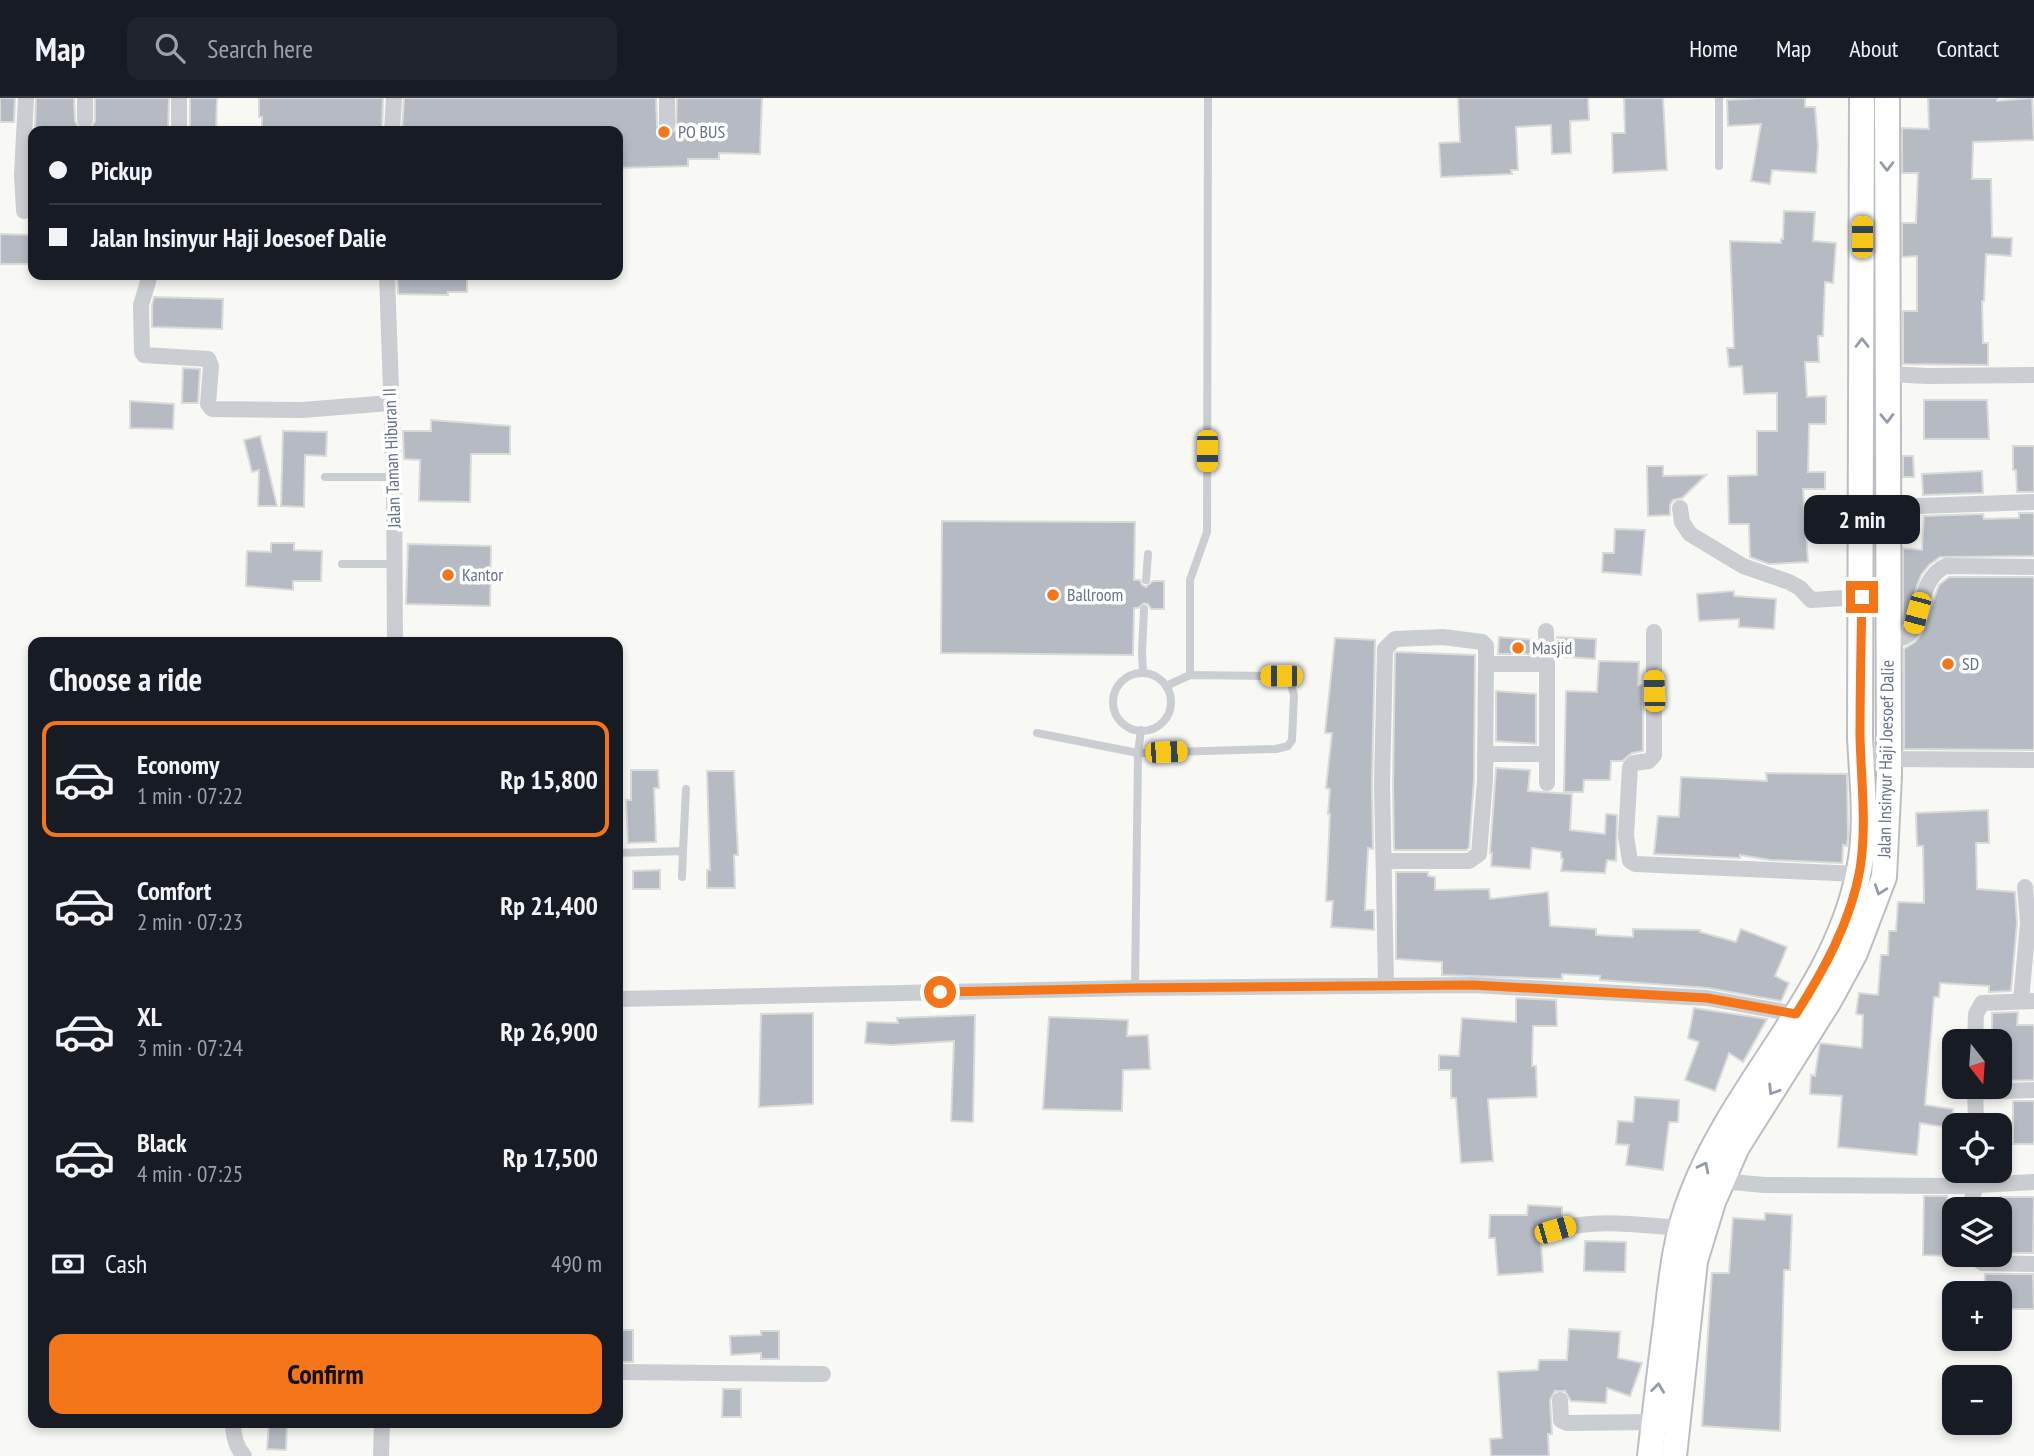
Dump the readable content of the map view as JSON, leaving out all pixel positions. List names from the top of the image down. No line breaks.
{"streets":{"main road":["Jalan Insinyur Haji Joesoef Dalie"],"street":["Jalan Taman Hiburan II"]},"places":["PO BUS","Kantor","Ballroom","Masjid","SD"],"north":"bottom","page":{"header":"Map","search":"Search here","nav":["Home","Map","About","Contact"],"banner":["Pickup","Jalan Insinyur Haji Joesoef Dalie"],"bubble":"2 min","heading":"Choose a ride","list":[{"name":"Economy","note":"1 min · 07:22","value":"Rp 15,800"},{"name":"Comfort","note":"2 min · 07:23","value":"Rp 21,400"},{"name":"XL","note":"3 min · 07:24","value":"Rp 26,900"},{"name":"Black","note":"4 min · 07:25","value":"Rp 17,500"}],"map_buttons":["+","−"],"pay":["Cash","490 m"],"buttons":"Confirm"}}
